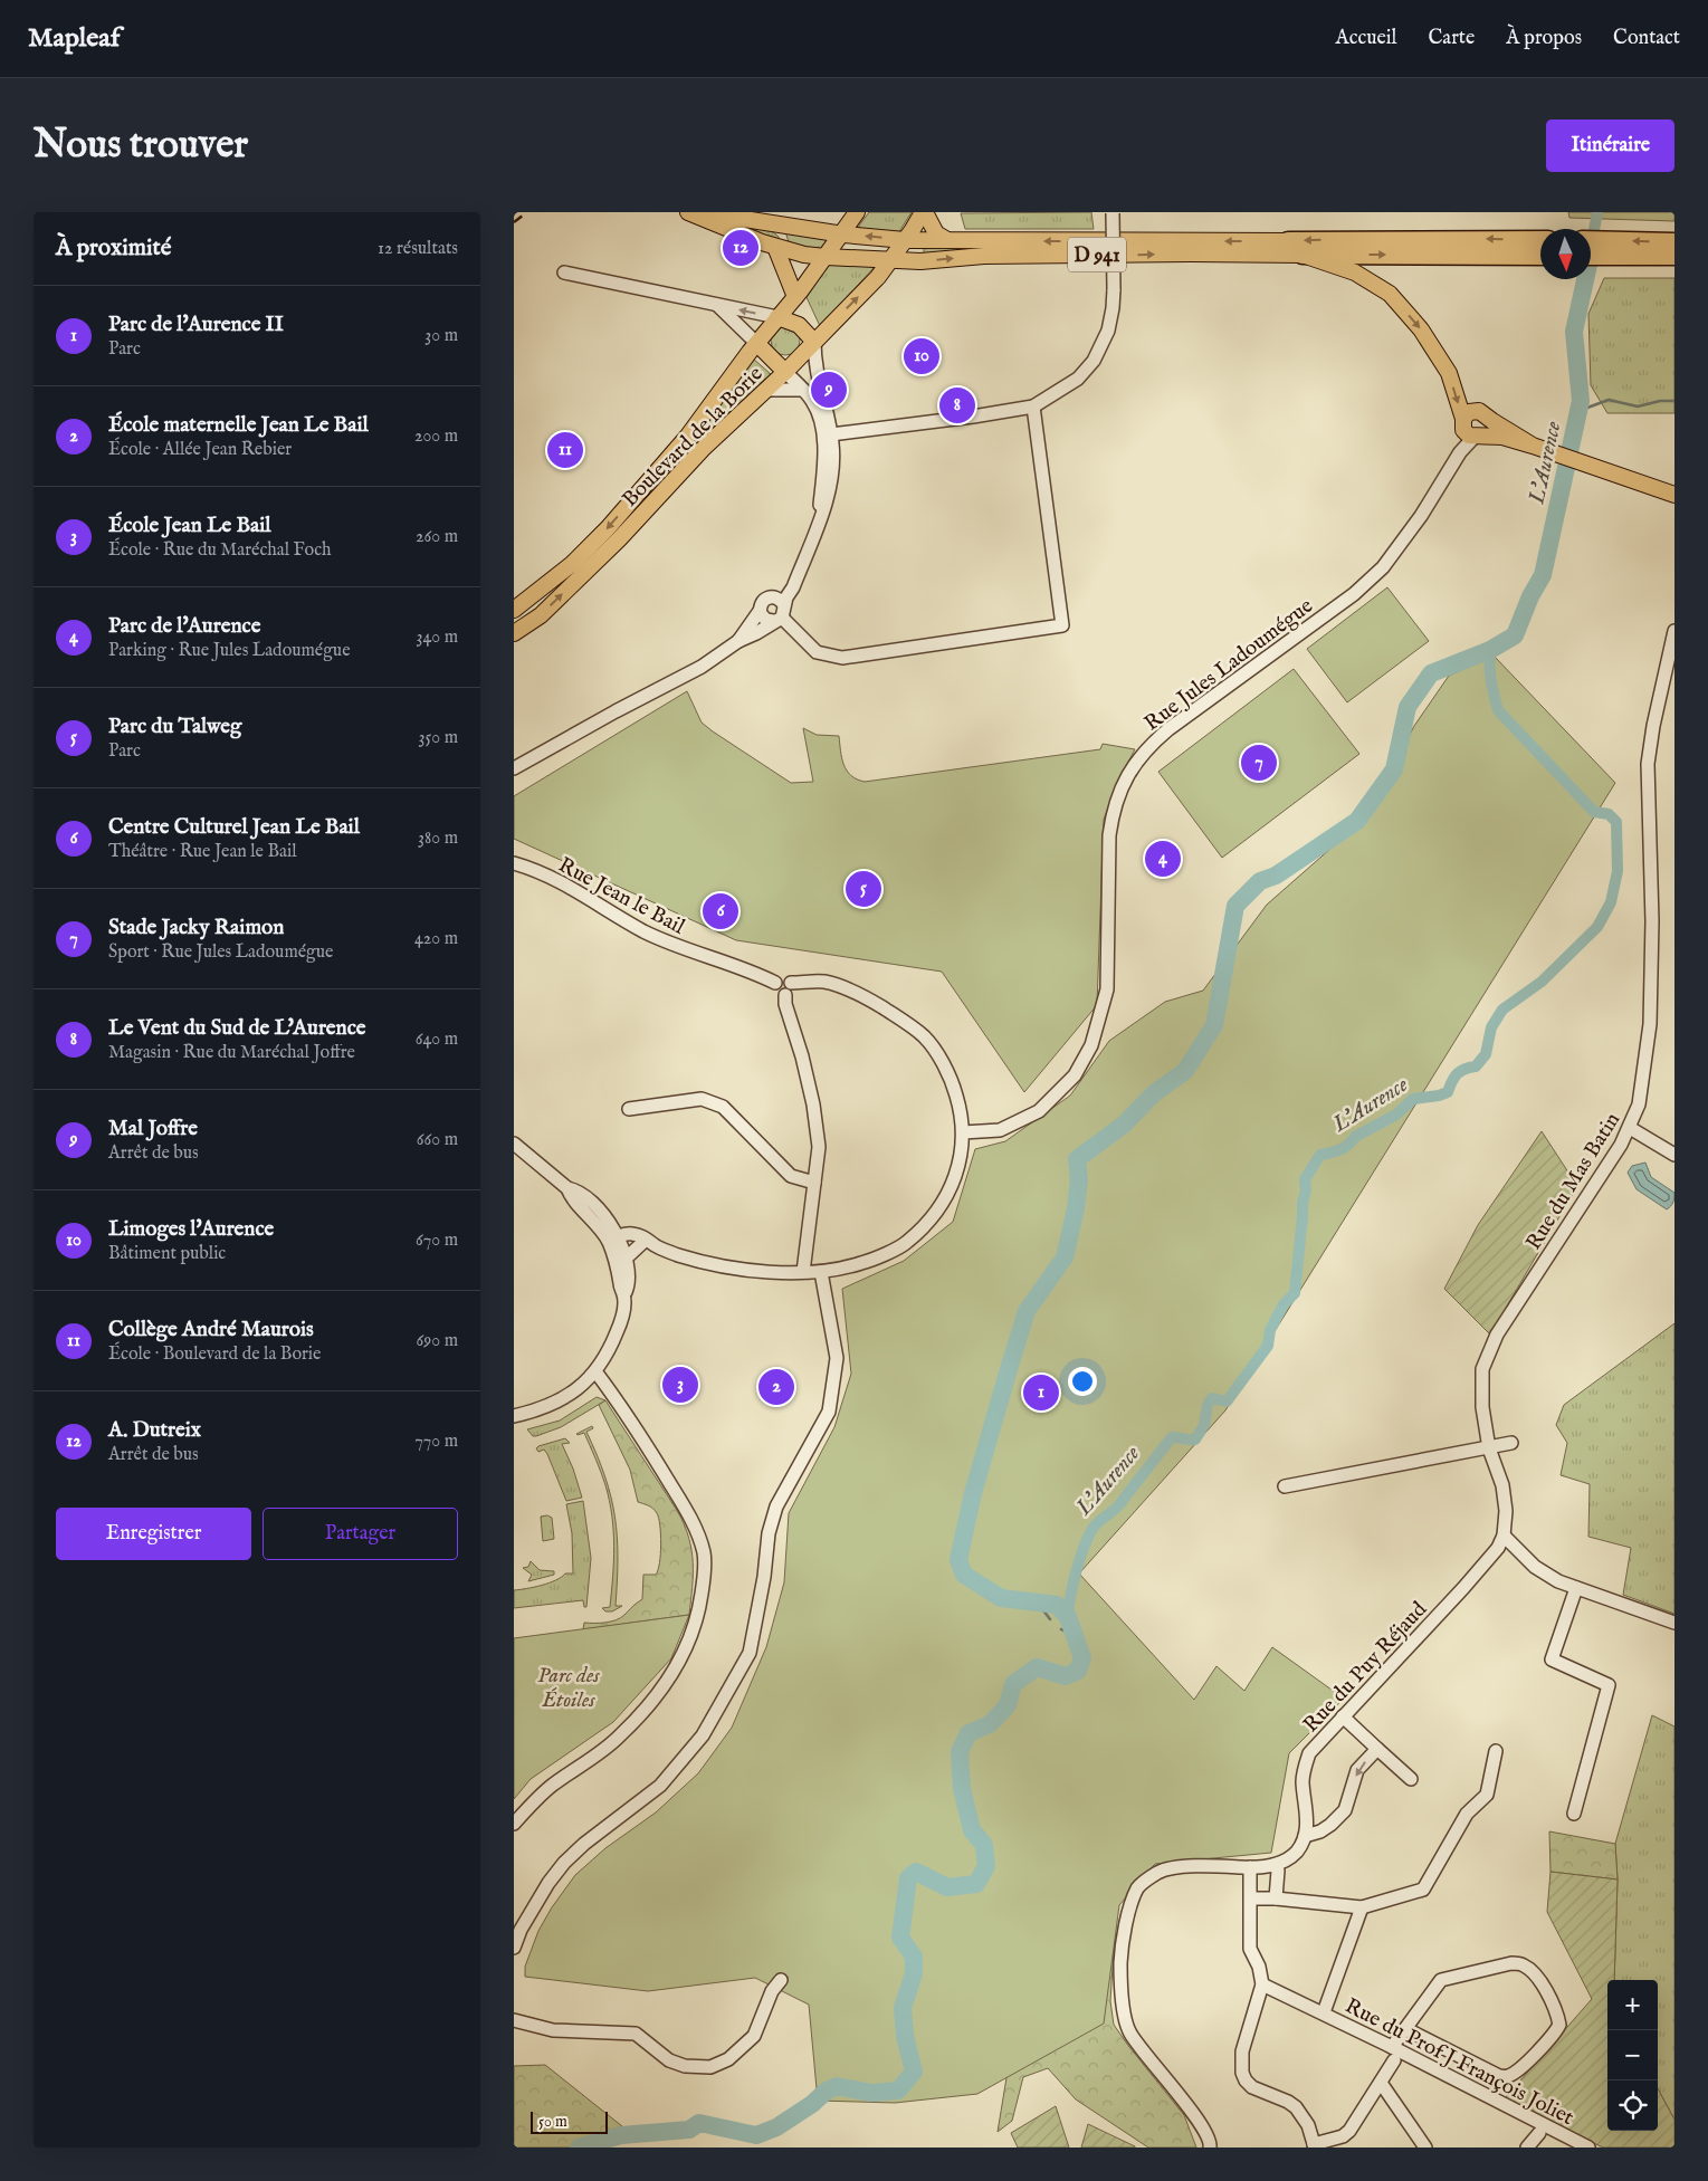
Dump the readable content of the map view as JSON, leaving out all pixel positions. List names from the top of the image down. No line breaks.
{"streets":{"highway":["D 941"],"main road":["Boulevard de la Borie"],"street":["Rue Jules Ladoumégue","Rue Jean le Bail","Rue du Mas Batin","Rue du Puy Réjaud","Rue du Prof J François Joliet"]},"crossings":[["D 941","Boulevard de la Borie"],["Rue du Mas Batin","Rue du Puy Réjaud"]],"water":["L'Aurence"],"parks":["Parc des Étoiles"],"scale_bar":"50 m","north":"bottom","page":{"header":"Mapleaf","nav":["Accueil","Carte","À propos","Contact"],"buttons":["Itinéraire",["Enregistrer","Partager"]],"title":"Nous trouver","heading":["À proximité","12 résultats"],"pins":["12","10","9","8","11","7","4","5","6","3","2","1"],"list":[{"mark":"1","name":"Parc de l'Aurence II","note":"Parc","value":"30 m"},{"mark":"2","name":"École maternelle Jean Le Bail","note":"École · Allée Jean Rebier","value":"200 m"},{"mark":"3","name":"École Jean Le Bail","note":"École · Rue du Maréchal Foch","value":"260 m"},{"mark":"4","name":"Parc de l'Aurence","note":"Parking · Rue Jules Ladoumégue","value":"340 m"},{"mark":"5","name":"Parc du Talweg","note":"Parc","value":"350 m"},{"mark":"6","name":"Centre Culturel Jean Le Bail","note":"Théâtre · Rue Jean le Bail","value":"380 m"},{"mark":"7","name":"Stade Jacky Raimon","note":"Sport · Rue Jules Ladoumégue","value":"420 m"},{"mark":"8","name":"Le Vent du Sud de L'Aurence","note":"Magasin · Rue du Maréchal Joffre","value":"640 m"},{"mark":"9","name":"Mal Joffre","note":"Arrêt de bus","value":"660 m"},{"mark":"10","name":"Limoges l'Aurence","note":"Bâtiment public","value":"670 m"},{"mark":"11","name":"Collège André Maurois","note":"École · Boulevard de la Borie","value":"690 m"},{"mark":"12","name":"A. Dutreix","note":"Arrêt de bus","value":"770 m"}],"map_buttons":["+","−"],"scale":"50 m"}}
